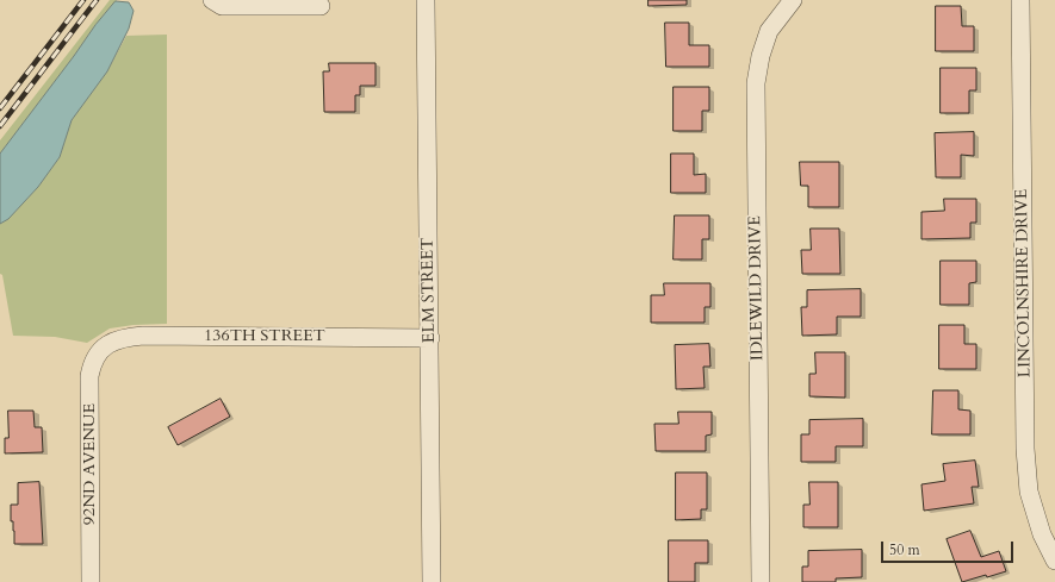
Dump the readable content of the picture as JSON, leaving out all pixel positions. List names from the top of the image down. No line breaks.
{"streets":{"street":["LINCOLNSHIRE DRIVE","IDLEWILD DRIVE","ELM STREET","136TH STREET","92ND AVENUE"]},"crossings":[["ELM STREET","136TH STREET"],["136TH STREET","92ND AVENUE"]],"scale_bar":"50 m"}
